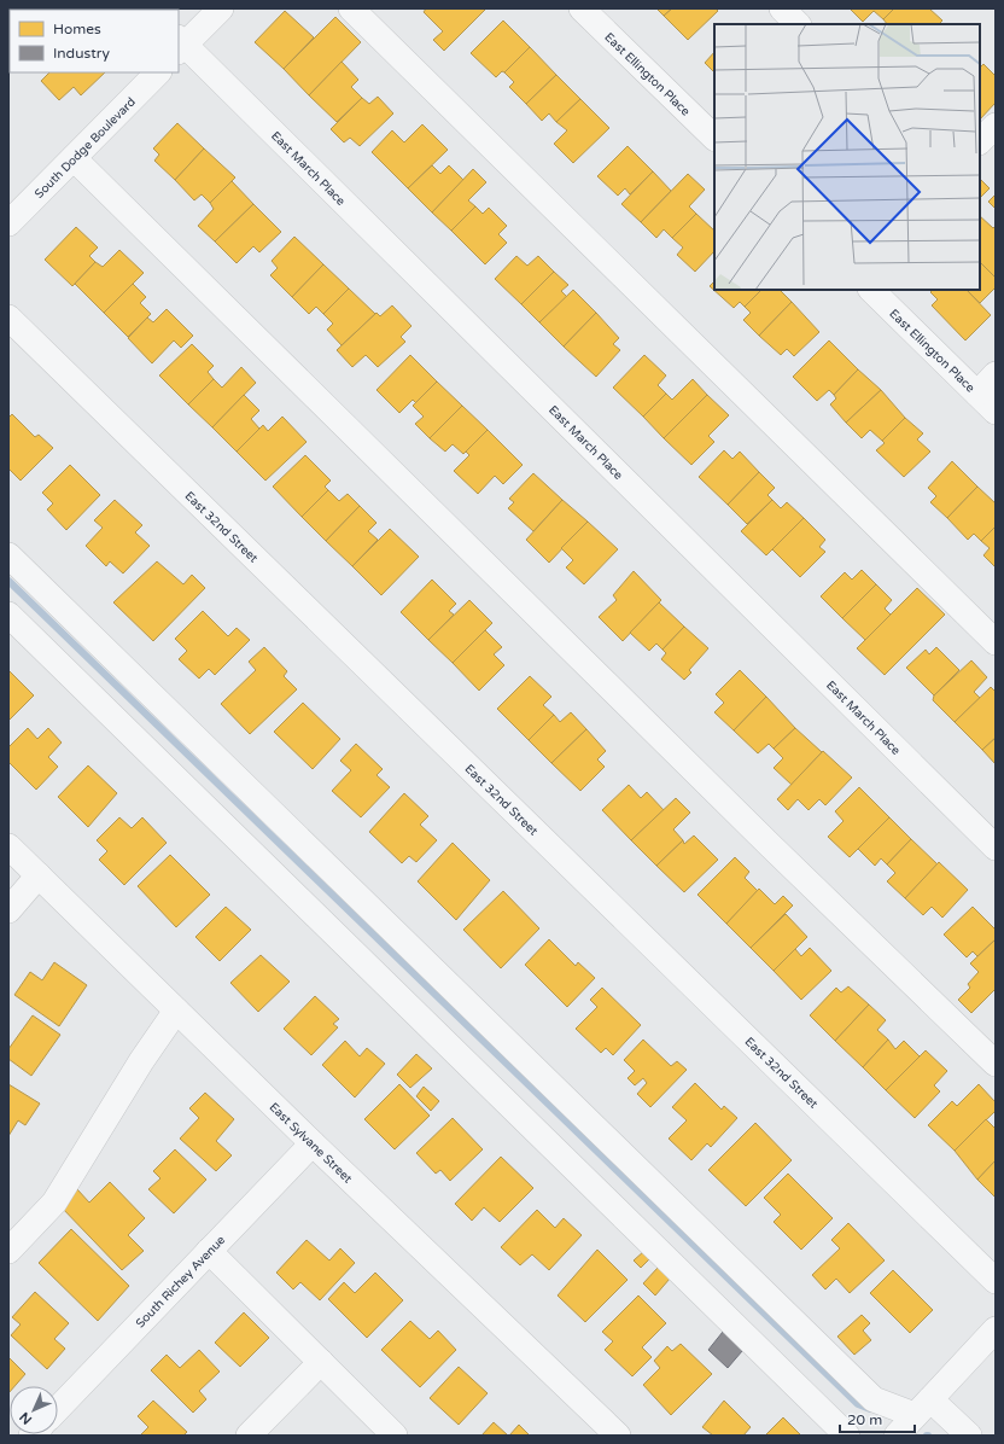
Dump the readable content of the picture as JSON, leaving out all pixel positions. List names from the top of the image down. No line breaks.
{"streets":{"street":["East Ellington Place","South Dodge Boulevard","East March Place","East 32nd Street","East Sylvane Street","South Richey Avenue"]},"crossings":[["East Sylvane Street","South Richey Avenue"]],"legend":["Homes","Industry"],"scale_bar":"20 m","north":"bottom left"}
